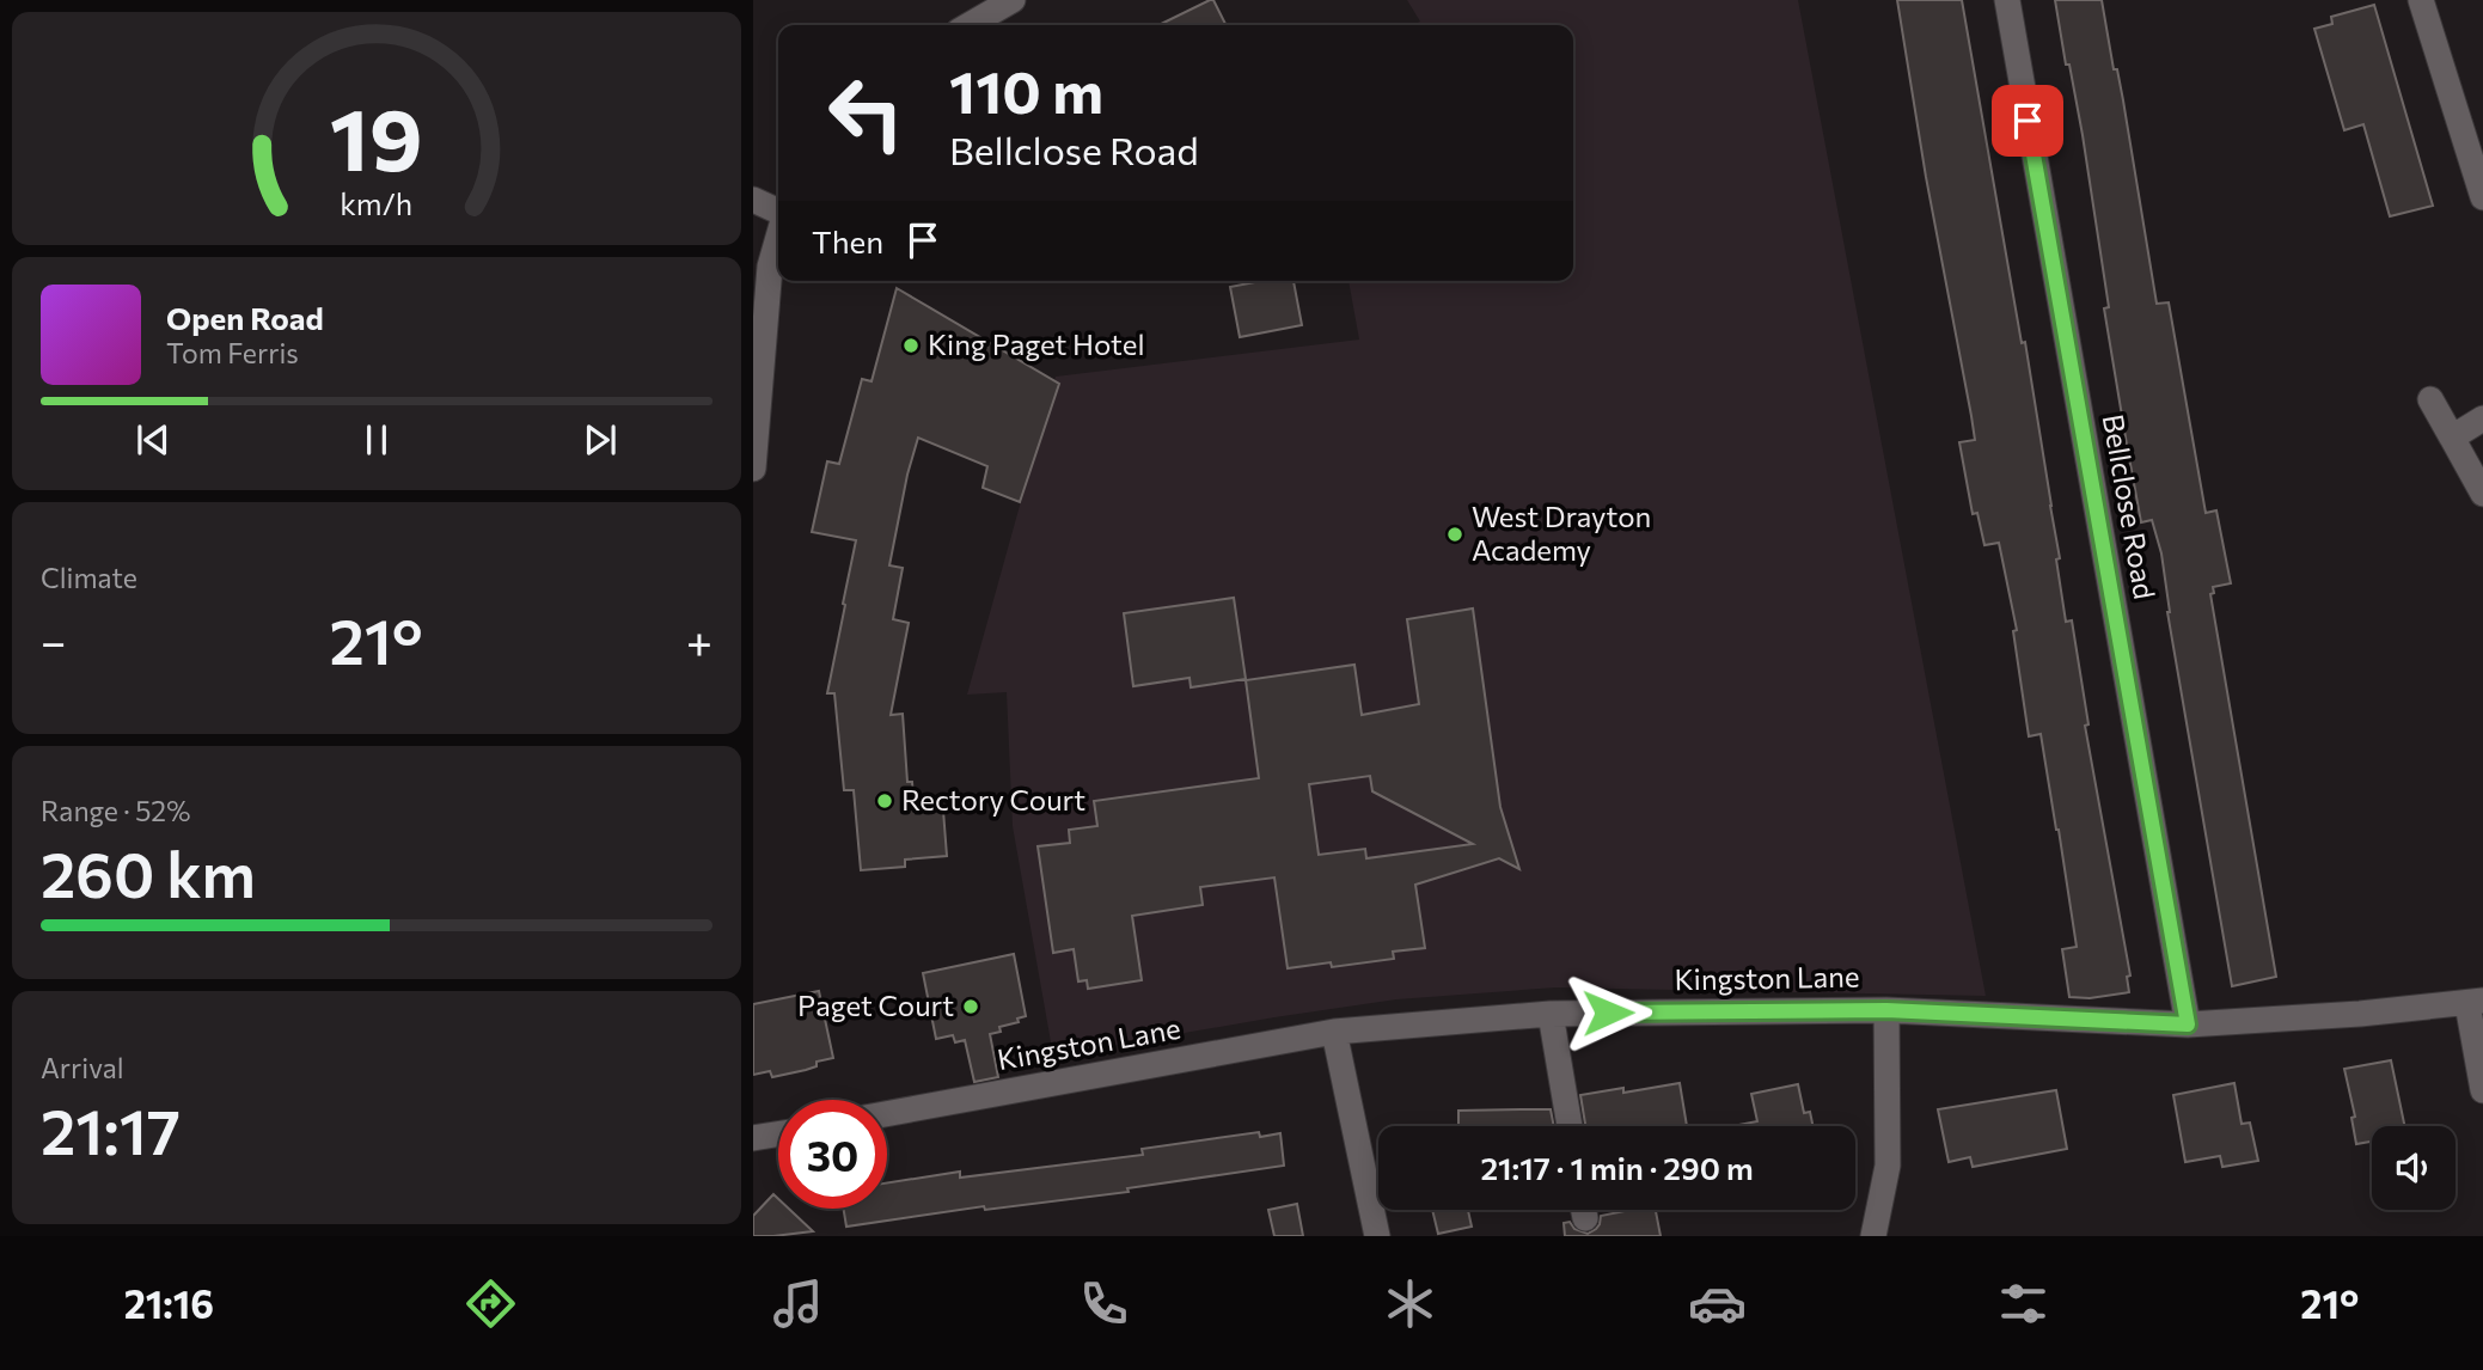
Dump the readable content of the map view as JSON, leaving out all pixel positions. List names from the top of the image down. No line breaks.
{"streets":{"street":["Bellclose Road","Kingston Lane"]},"crossings":[["Bellclose Road","Kingston Lane"]],"places":["King Paget Hotel","West Drayton Academy","Rectory Court","Paget Court"],"page":{"turn":["110 m","Bellclose Road"],"then":"Then","song":["Open Road","Tom Ferris"],"tile":["Climate",["Range · 52%","260 km"],["Arrival","21:17"]],"heat":["−","21°","+"],"limit":"30","trip":"21:17 · 1 min · 290 m","tabs":["21:16","21°"],"gauge":["19","km/h"]}}
